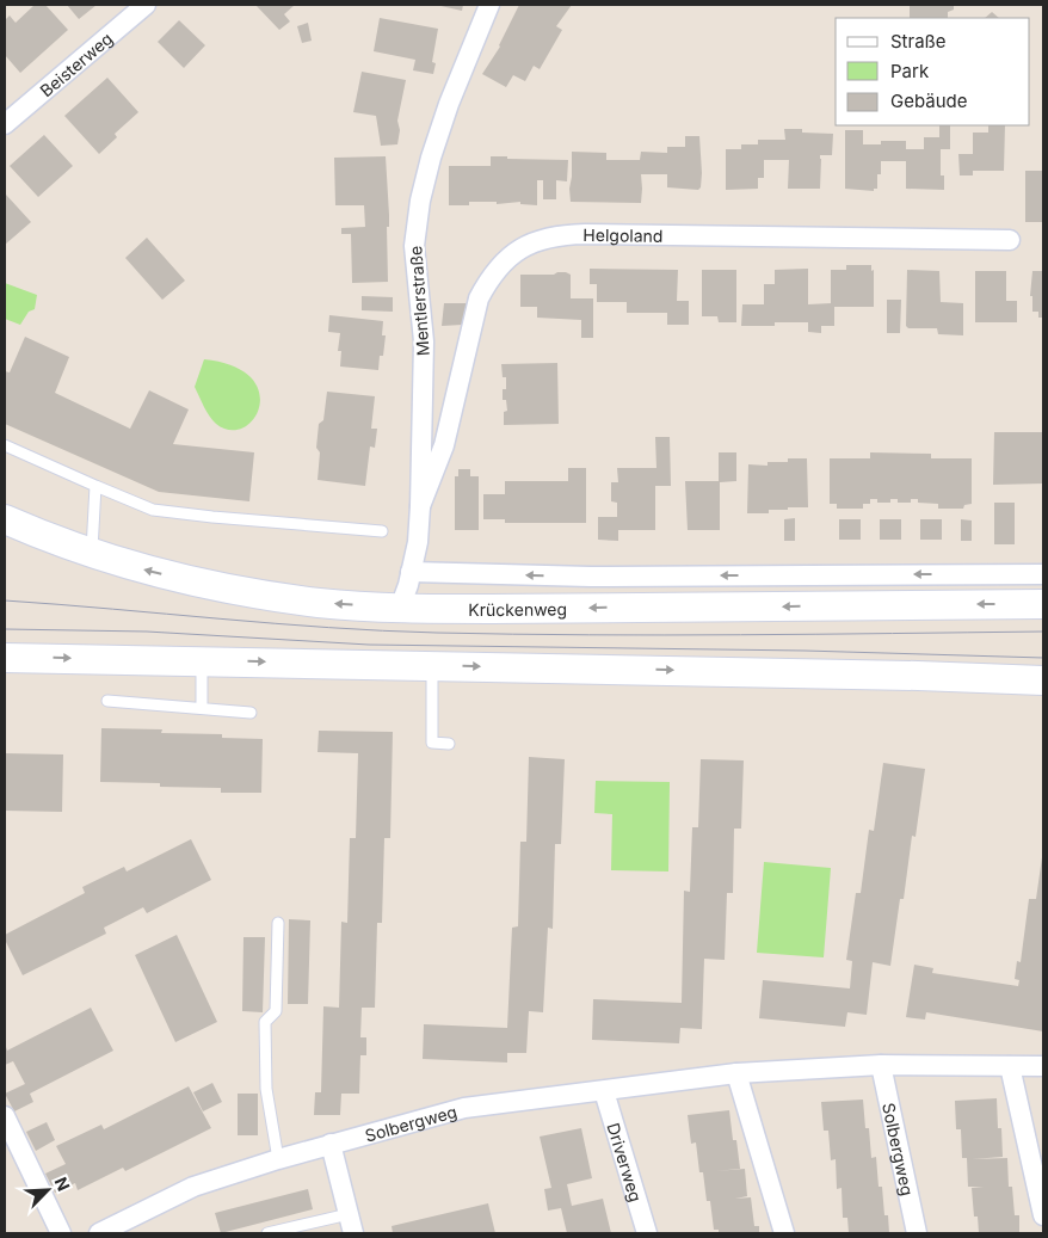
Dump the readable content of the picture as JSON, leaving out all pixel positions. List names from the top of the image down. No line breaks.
{"streets":{"main road":["Krückenweg"],"street":["Beisterweg","Helgoland","Mentlerstraße","Solbergweg","Driverweg"]},"crossings":[["Helgoland","Mentlerstraße"],["Mentlerstraße","Krückenweg"],["Solbergweg","Driverweg"]],"legend":["Straße","Park","Gebäude"],"north":"top right"}
